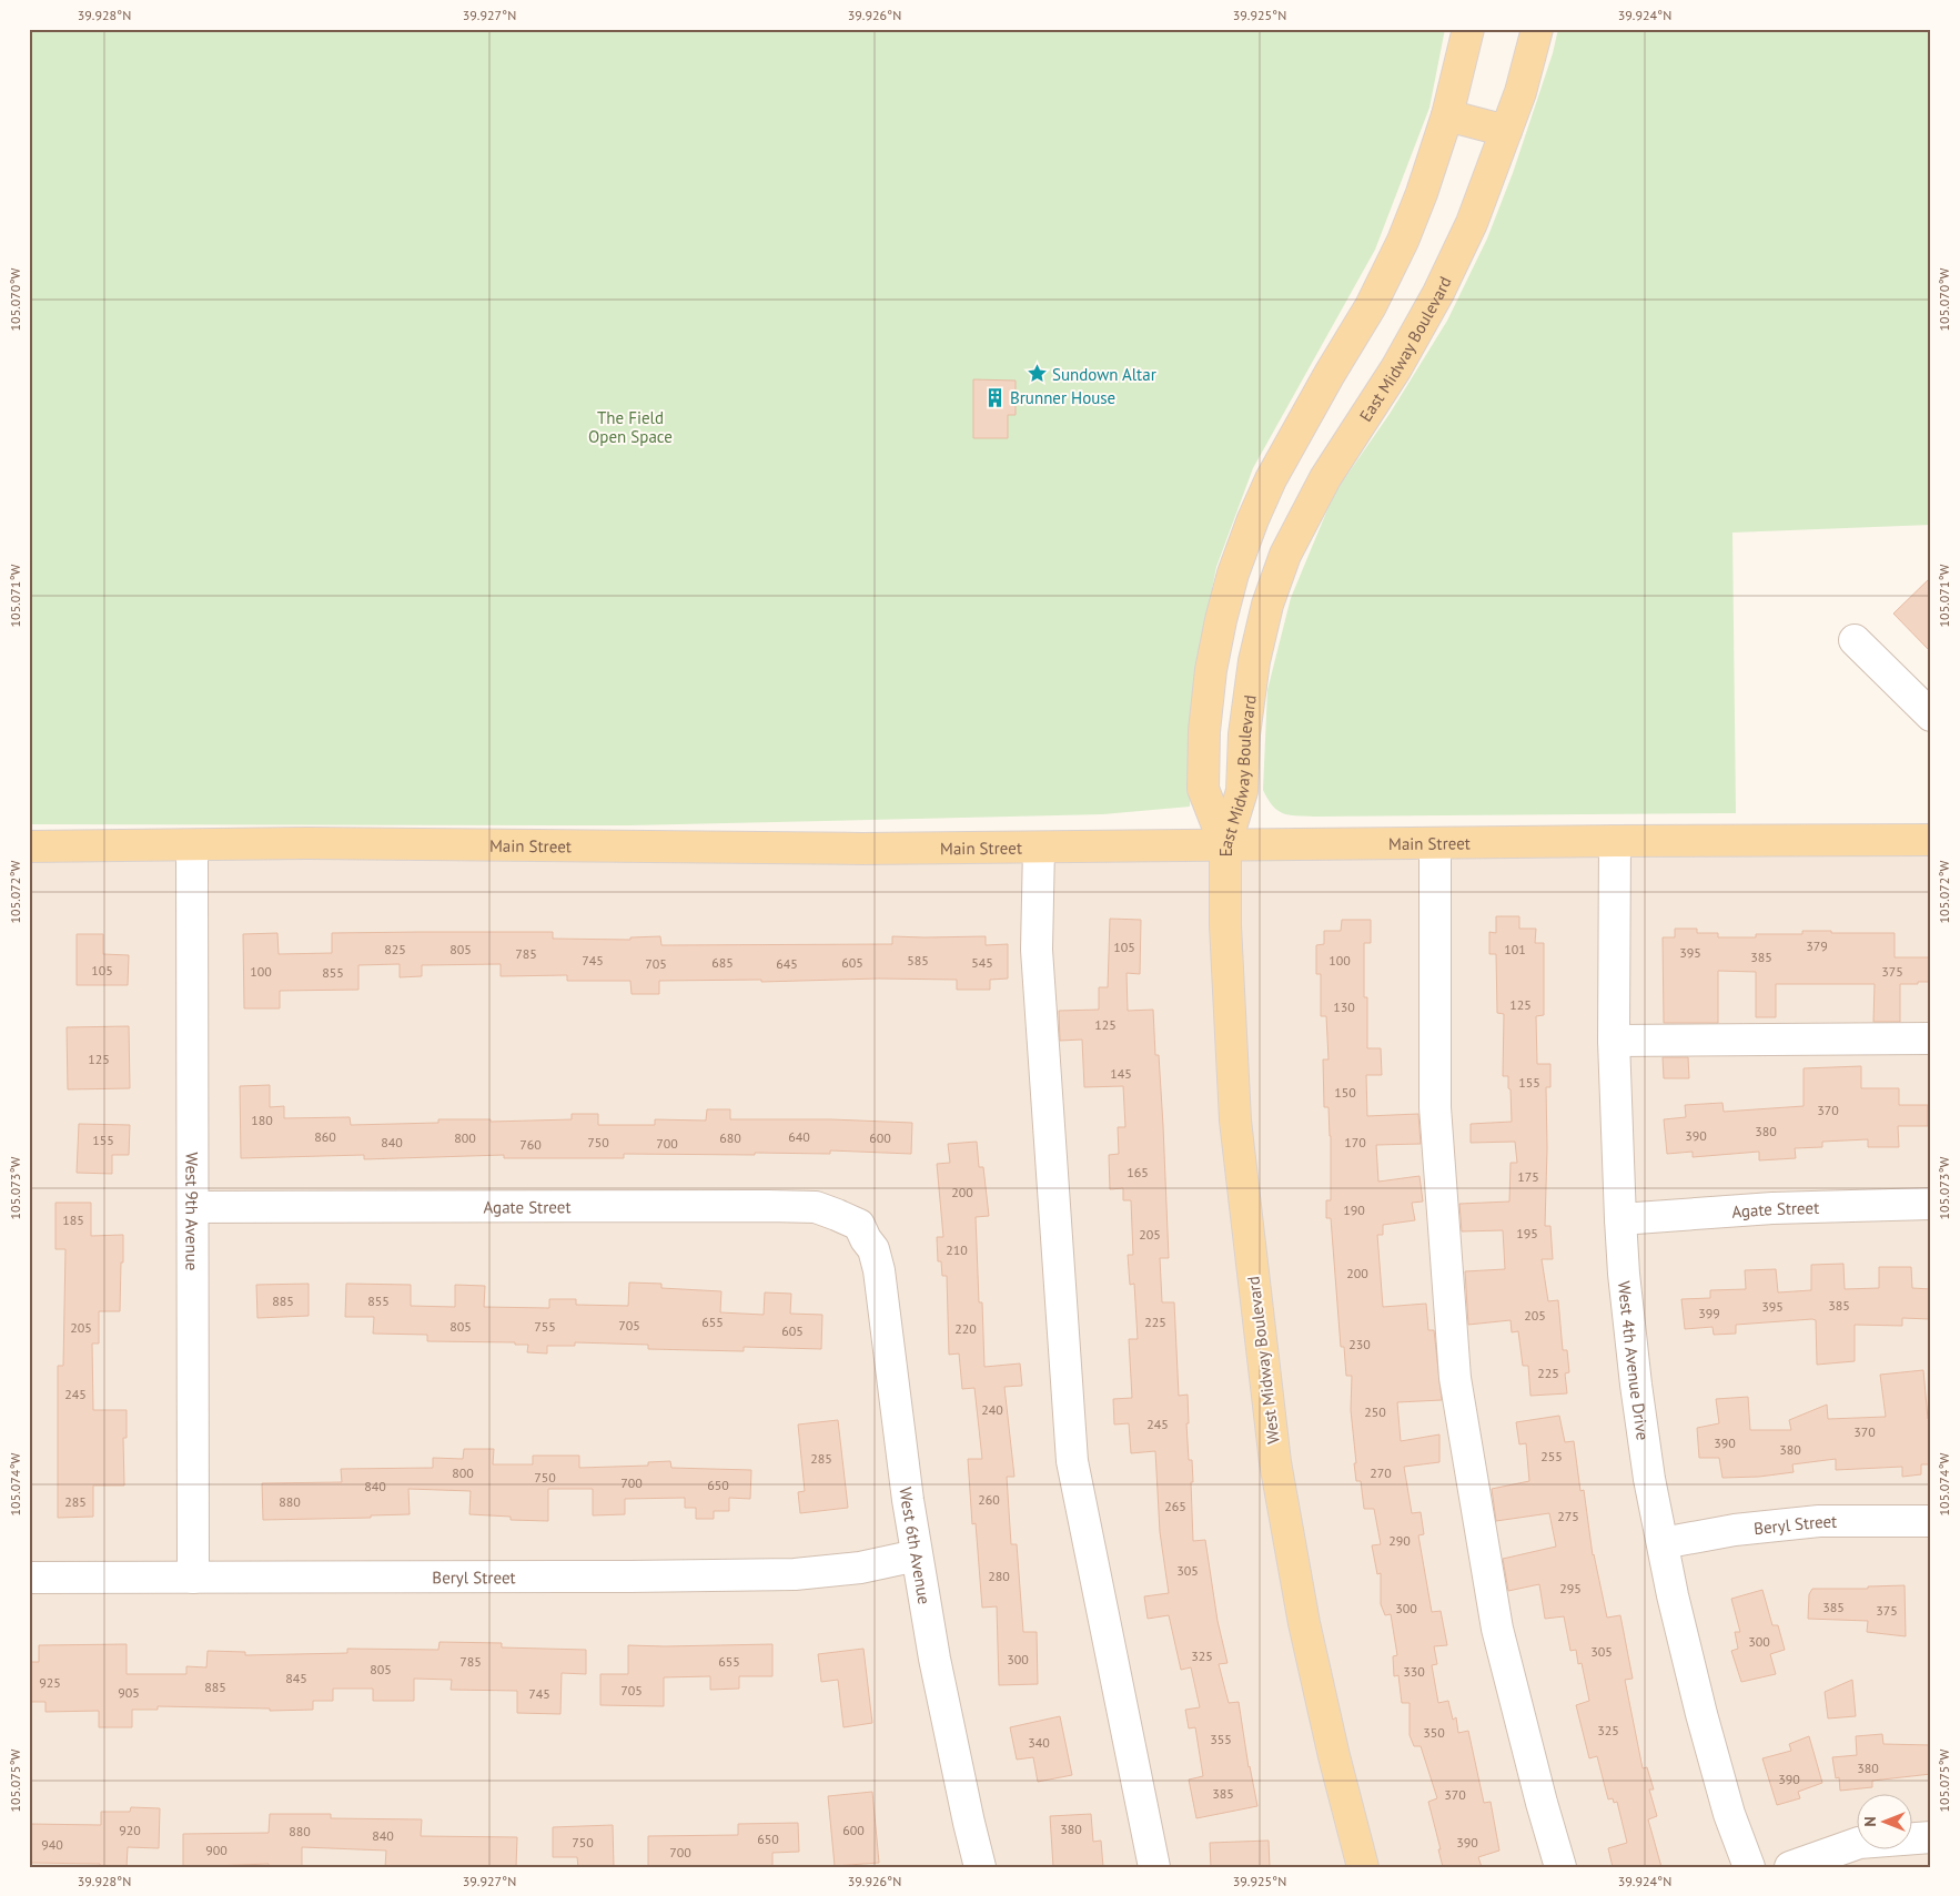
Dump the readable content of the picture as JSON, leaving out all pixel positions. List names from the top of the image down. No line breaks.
{"streets":{"main road":["East Midway Boulevard","Main Street","West Midway Boulevard"],"street":["Agate Street","West 9th Avenue","West 4th Avenue Drive","Beryl Street","West 6th Avenue"]},"crossings":[["East Midway Boulevard","Main Street"],["East Midway Boulevard","West Midway Boulevard"],["Main Street","West 9th Avenue"],["Main Street","West Midway Boulevard"],["Main Street","West 4th Avenue Drive"],["Agate Street","West 9th Avenue"],["Agate Street","West 4th Avenue Drive"],["Agate Street","West 6th Avenue"],["West 9th Avenue","Beryl Street"],["West 4th Avenue Drive","Beryl Street"],["Beryl Street","West 6th Avenue"]],"parks":["The Field Open Space"],"places":{"place":["Sundown Altar"],"building":["Brunner House"]},"house_numbers":["379","105","825","805","101","395","785","385","745","585","100","685","605","545","705","645","105","100","375","855","125","130","125","125","145","155","150","370","180","380","390","860","640","800","680","600","155","840","750","170","700","760","165","175","200","190","185","195","205","210","200","885","855","385","395","399","205","655","225","705","805","755","205","220","605","230","225","245","240","250","245","370","390","380","255","285","800","270","750","700","650","840","260","285","880","265","275","290","305","280","295","385","300","375","300","305","325","300","785","655","805","330","845","925","885","705","905","745","325","350","355","340","380","390","385","370","380","920","600","880","840","650","750","390","940","900","700"],"north":"left","coordinates":["39.928°N","39.927°N","39.926°N","39.925°N","39.924°N","105.070°W","105.071°W","105.072°W","105.073°W","105.074°W","105.075°W"]}
